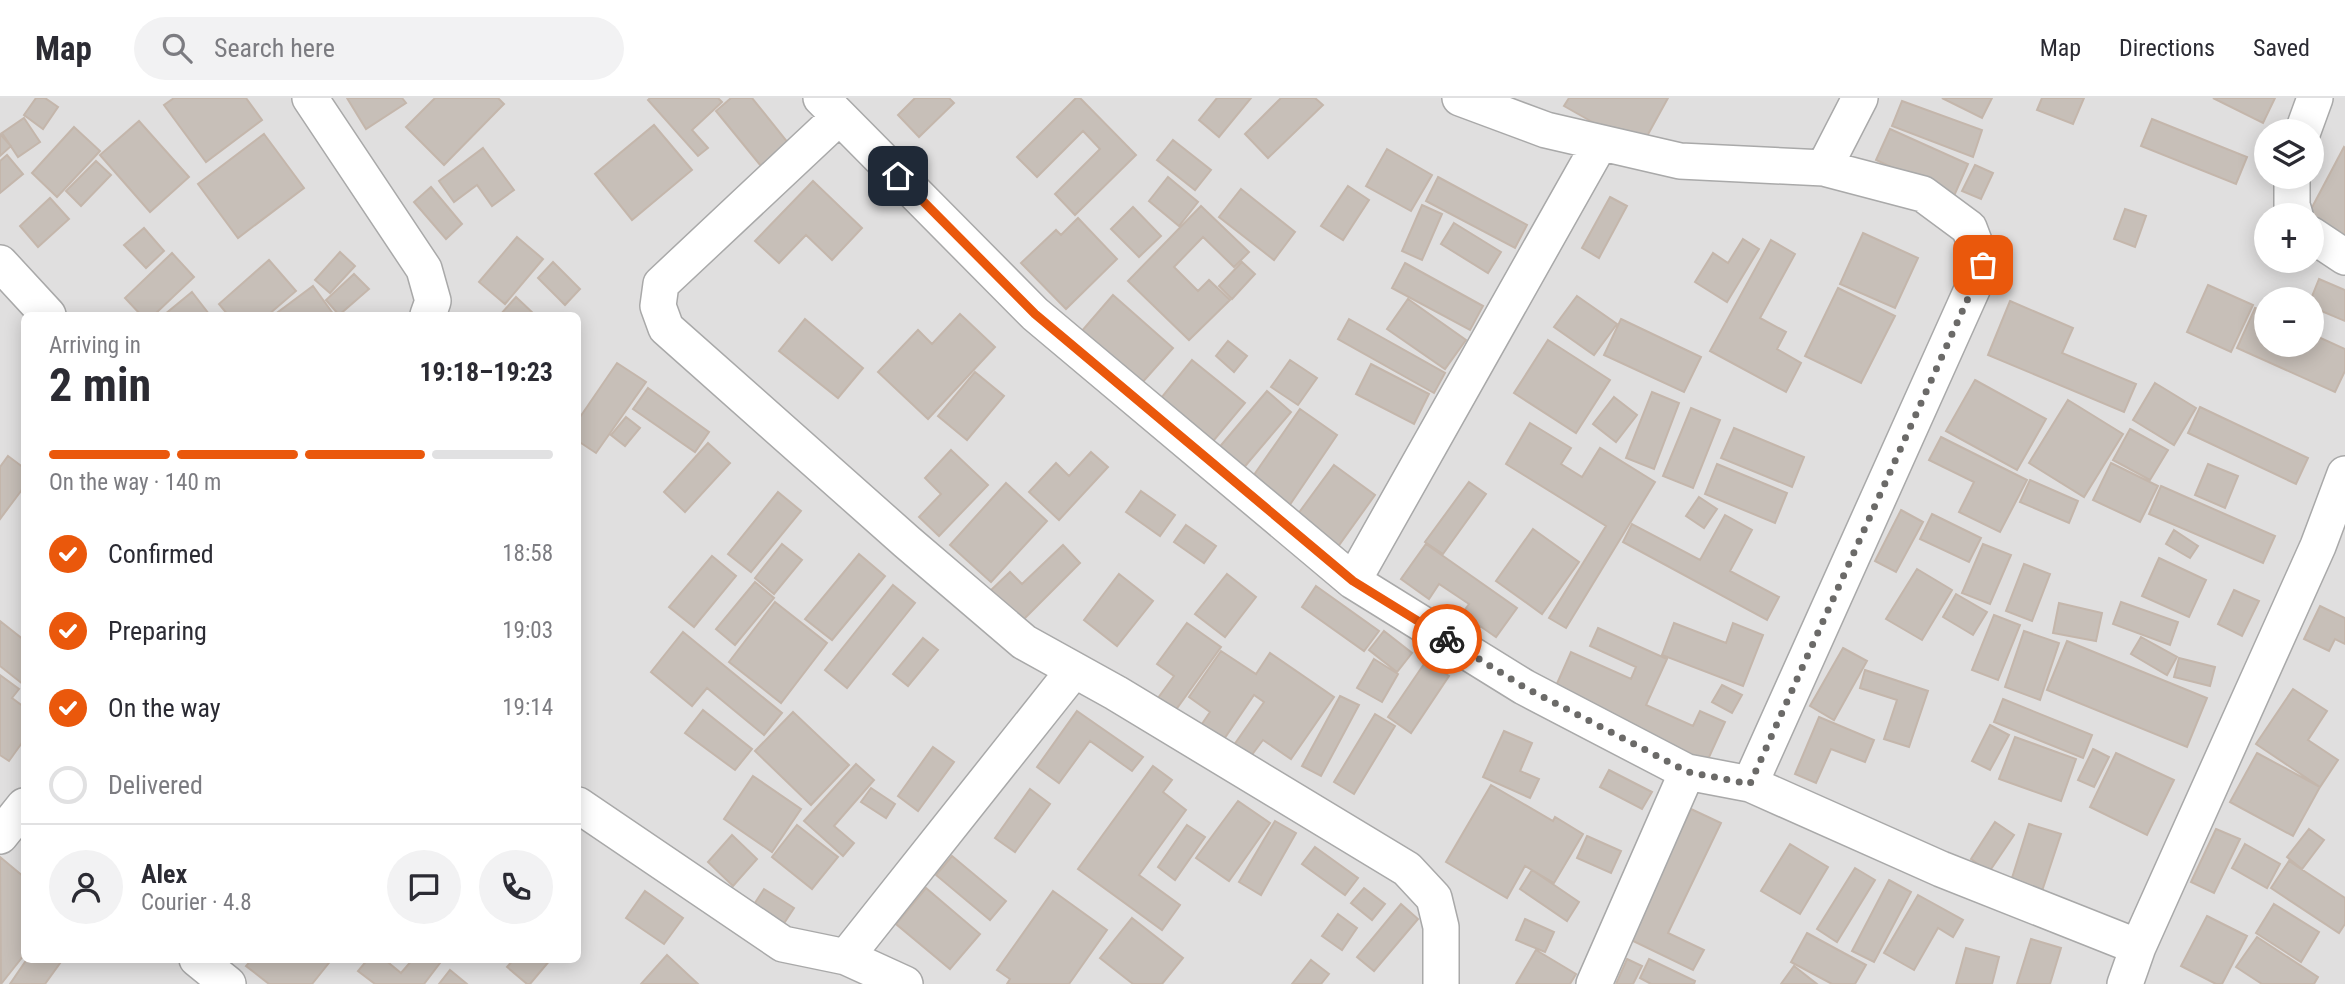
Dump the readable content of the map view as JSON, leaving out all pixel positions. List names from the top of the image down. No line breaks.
{"page":{"header":"Map","search":"Search here","nav":["Map","Directions","Saved"],"map_buttons":["+","−"],"heading":["2 min","Arriving in","19:18–19:23"],"panel":["Alex","Courier · 4.8"],"bar":"On the way · 140 m","list":[["Confirmed","18:58"],["Preparing","19:03"],["On the way","19:14"],"Delivered"]}}
